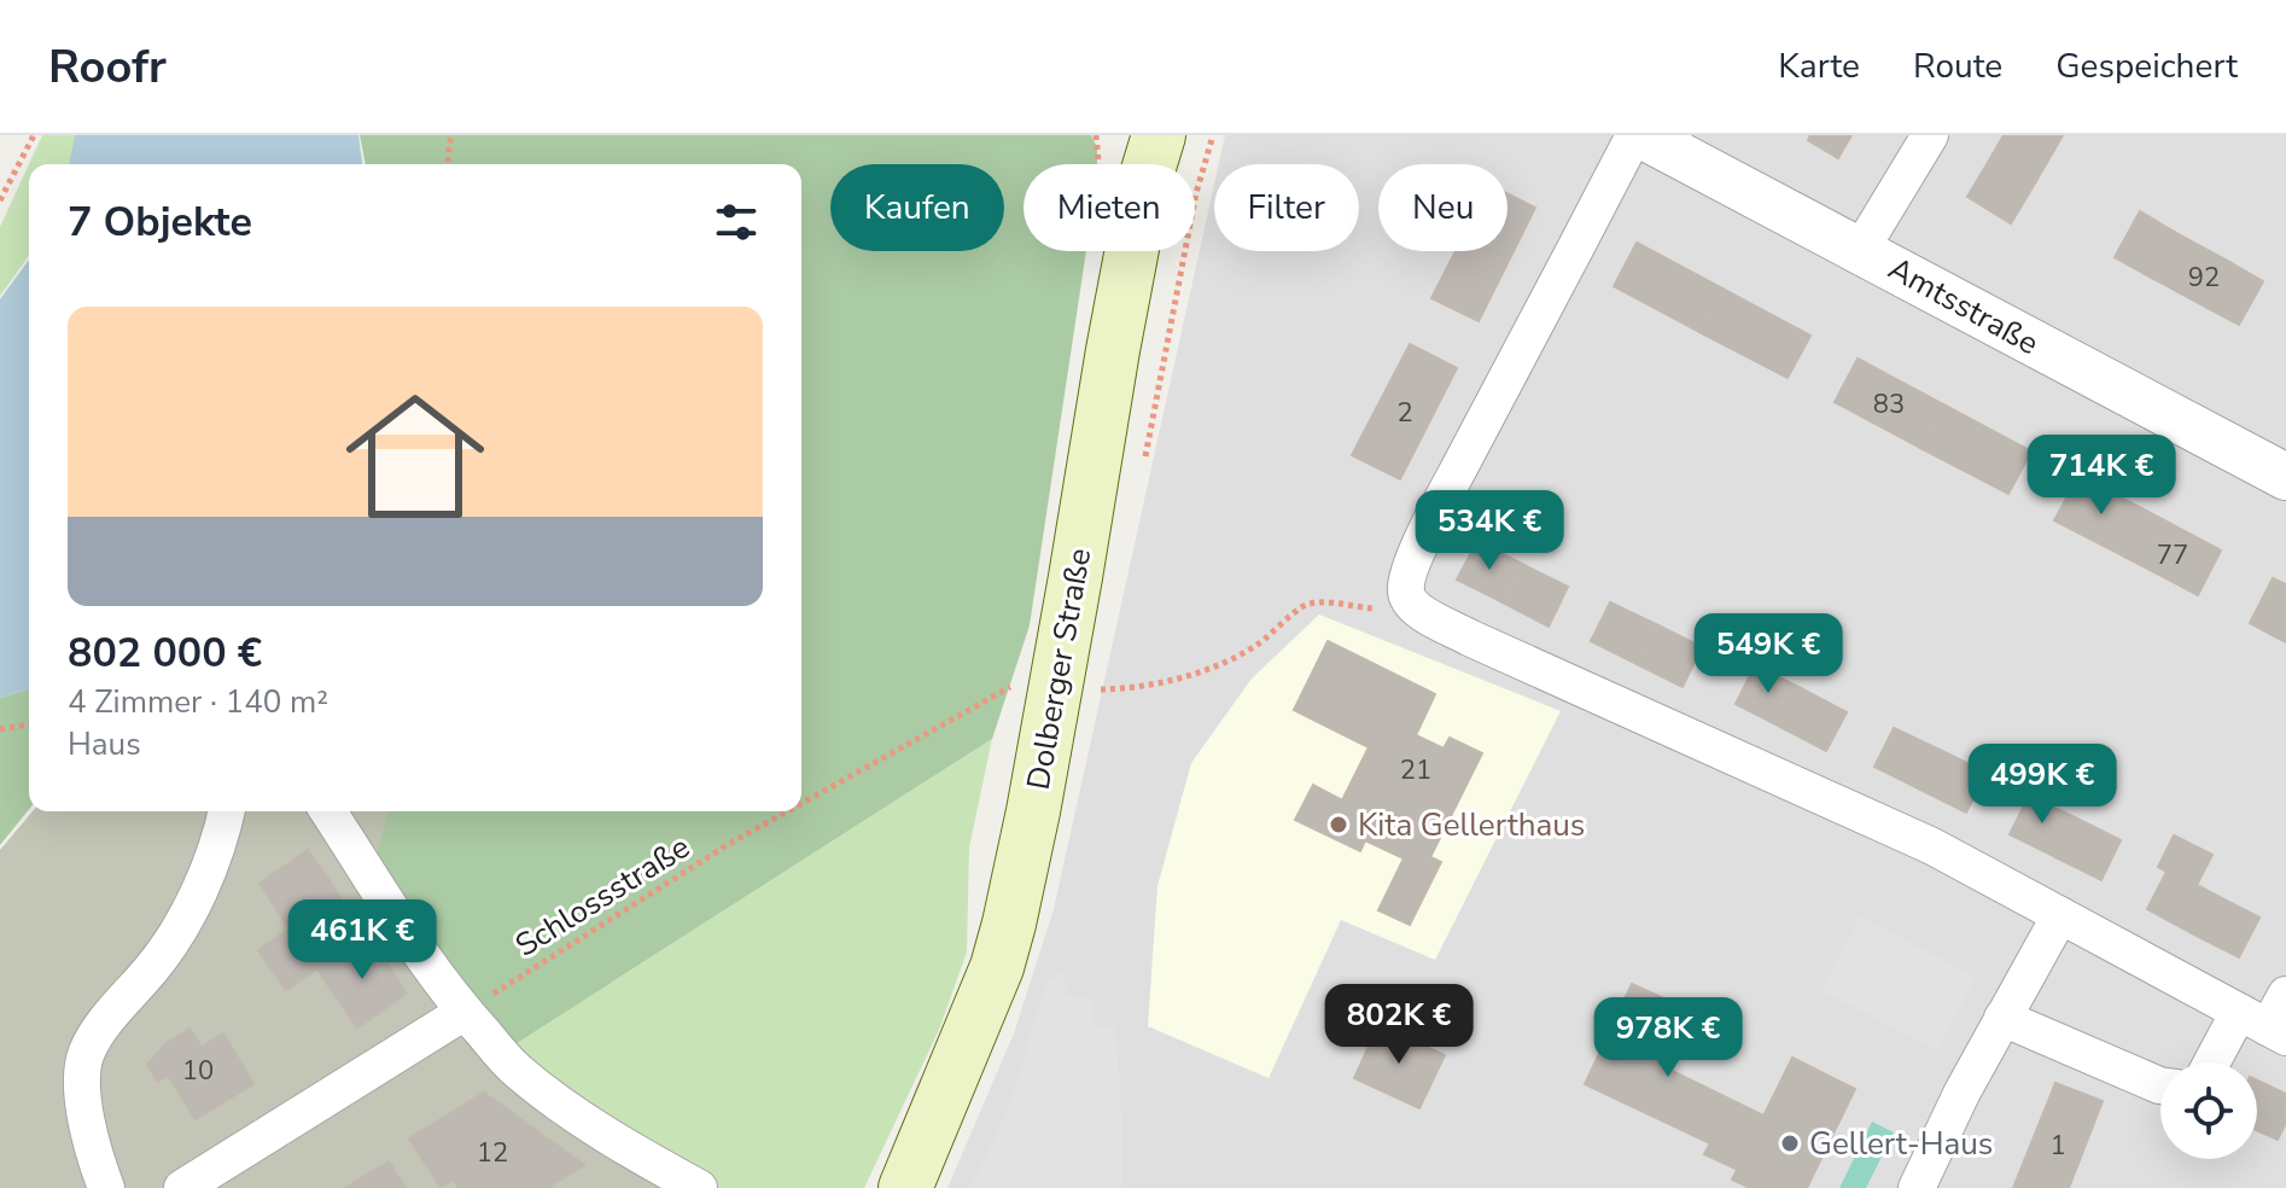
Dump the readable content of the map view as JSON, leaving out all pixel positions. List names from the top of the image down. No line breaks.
{"streets":{"main road":["Dolberger Straße"],"street":["Amtsstraße"],"path":["Schlossstraße"]},"places":["Kita Gellerthaus","Gellert-Haus"],"house_numbers":["92","83","2","77","21","10","1","12"],"page":{"header":"Roofr","nav":["Karte","Route","Gespeichert"],"chip":["Kaufen","Mieten","Filter","Neu"],"heading":"7 Objekte","list":[{"name":"802 000 €","note":"4 Zimmer · 140 m² · Haus"}],"price":["714K €","534K €","549K €","499K €","461K €","802K €","978K €"]}}
